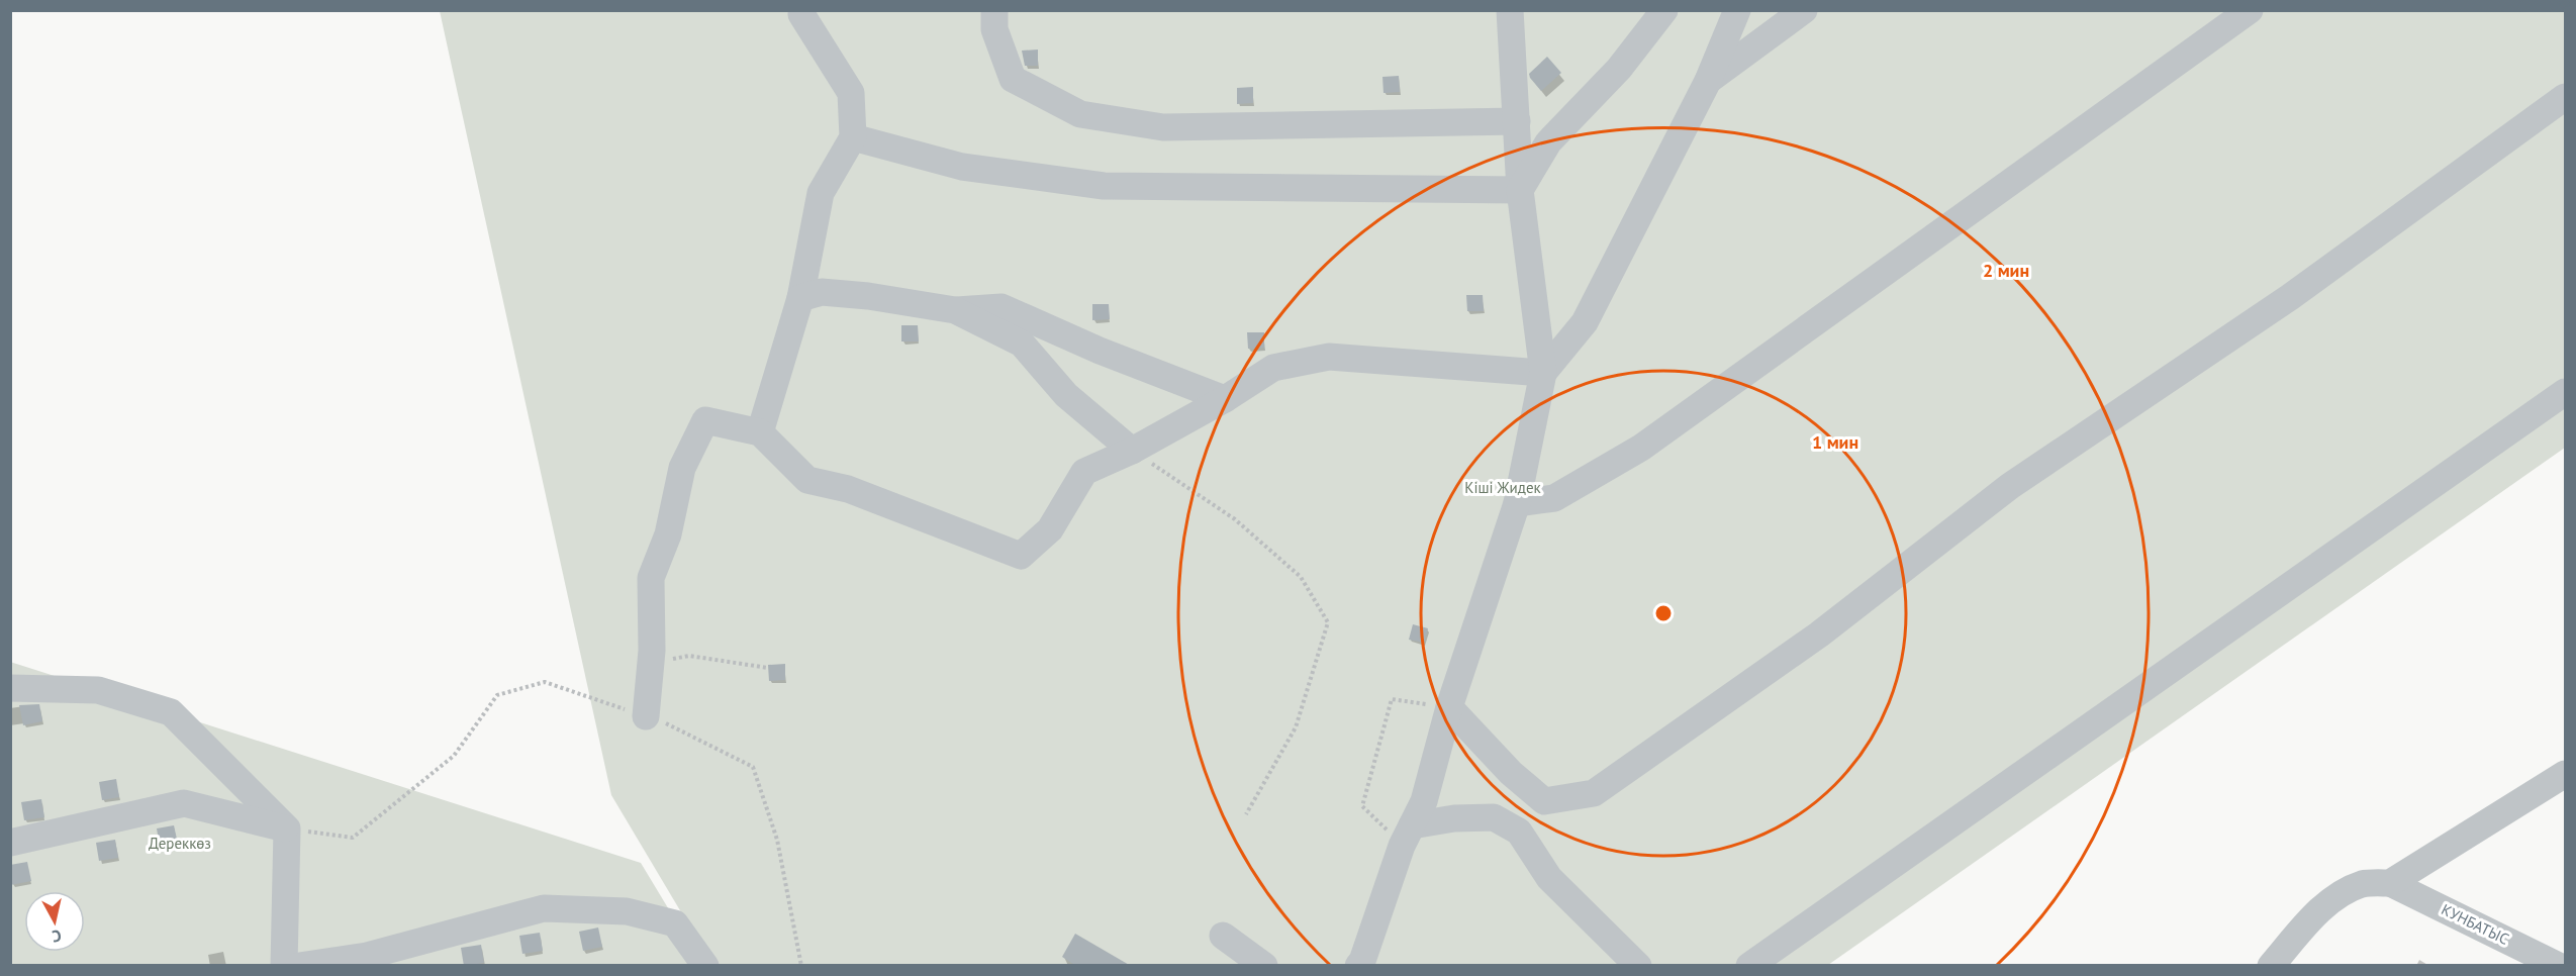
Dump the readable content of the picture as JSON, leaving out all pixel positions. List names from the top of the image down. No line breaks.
{"streets":{"street":["КУНБАТЫС"]},"parks":["Кіші Жидек","Дереккөз"],"north":"bottom","rings":["2 мин","1 мин"]}
